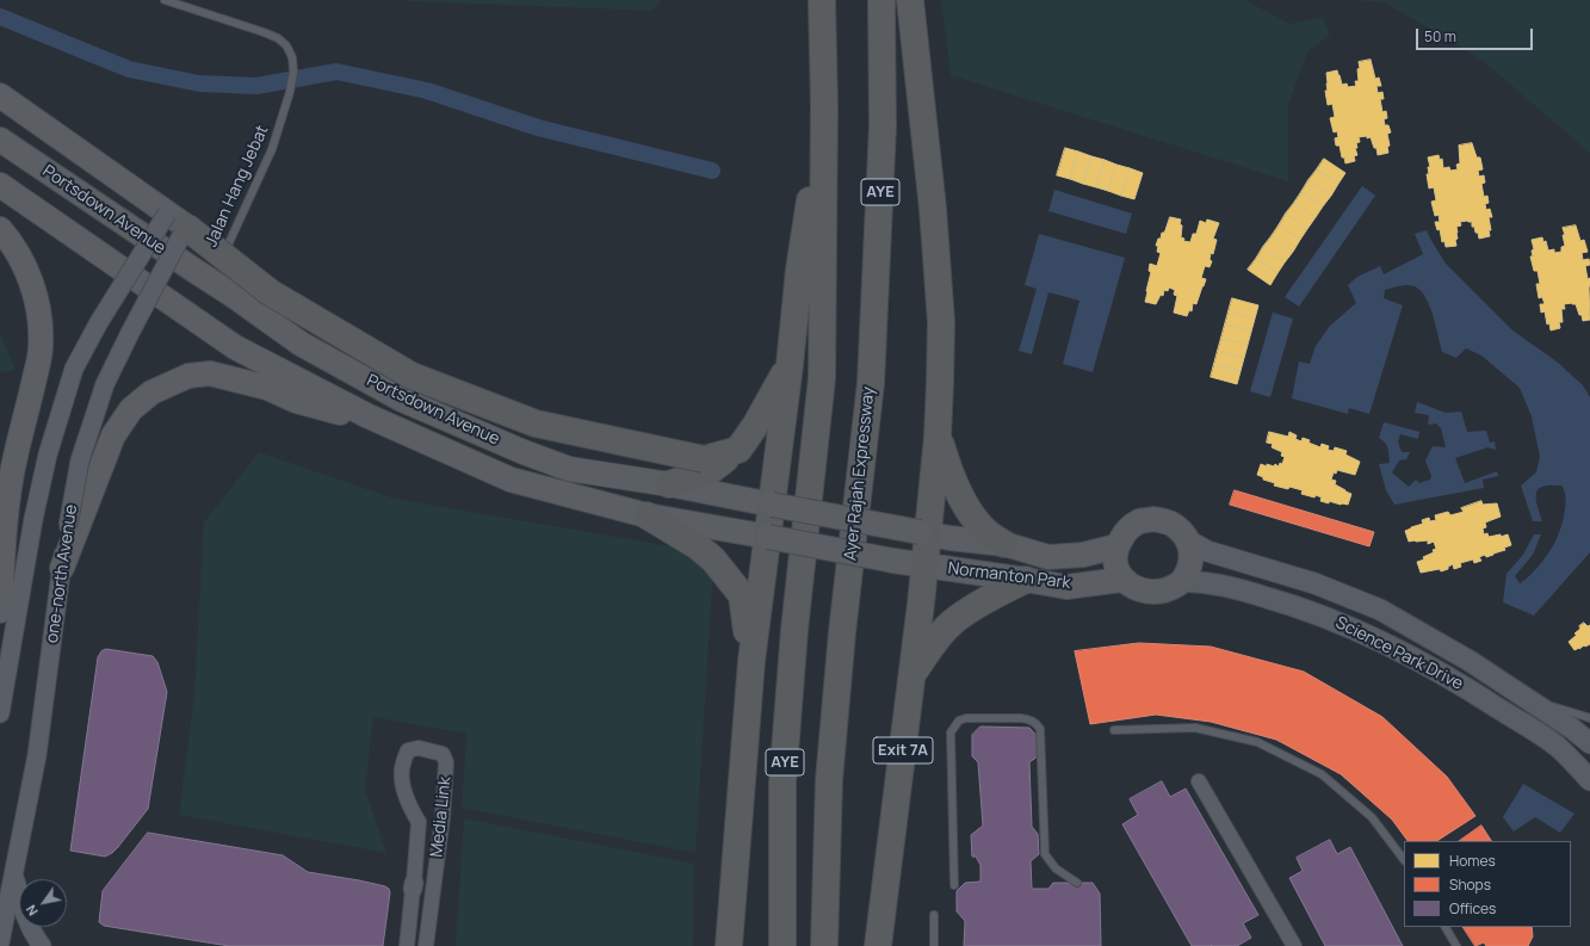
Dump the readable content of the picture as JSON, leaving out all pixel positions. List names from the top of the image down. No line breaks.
{"streets":{"highway":["AYE","Portsdown Avenue","Ayer Rajah Expressway","Normanton Park","Exit 7A"],"main road":["Science Park Drive"],"street":["one-north Avenue","Media Link"],"lane":["Jalan Hang Jebat"]},"crossings":[["Portsdown Avenue","Normanton Park"],["Portsdown Avenue","Exit 7A"],["Normanton Park","Science Park Drive"],["Normanton Park","Exit 7A"]],"legend":["Homes","Shops","Offices"],"scale_bar":"50 m","north":"bottom left"}
